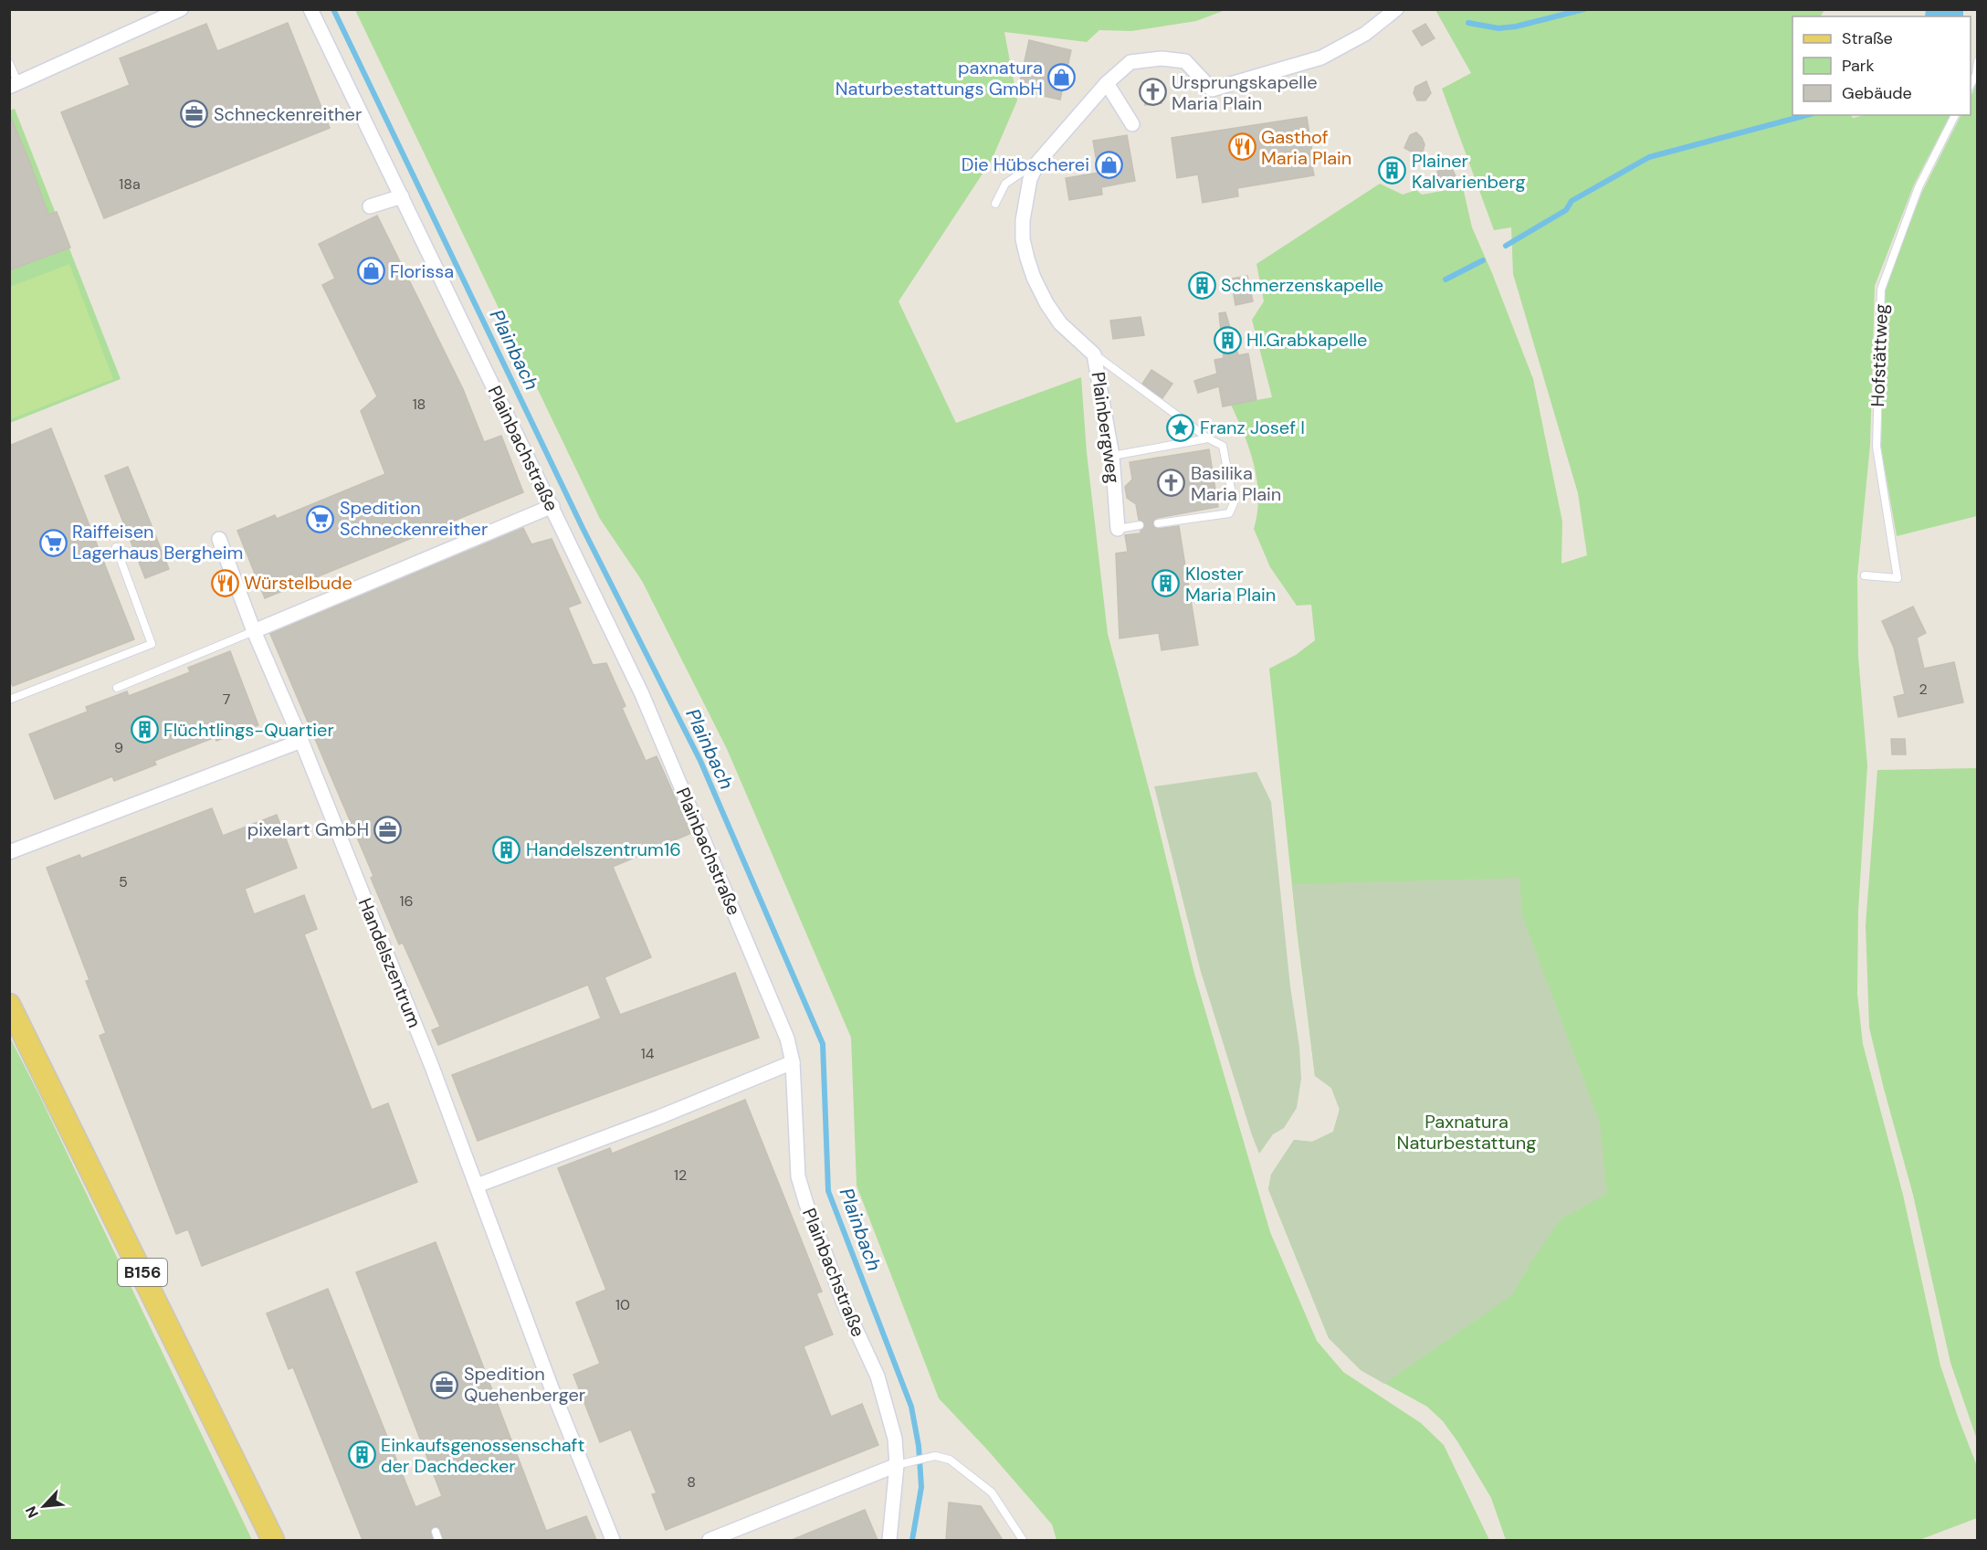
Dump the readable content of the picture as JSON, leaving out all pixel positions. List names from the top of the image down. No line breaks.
{"streets":{"main road":["B156"],"street":["Plainbergweg","Plainbachstraße","Handelszentrum"],"lane":["Hofstättweg"]},"water":["Plainbach"],"parks":["Paxnatura Naturbestattung"],"places":{"shop":["paxnatura Naturbestattungs GmbH","Die Hübscherei","Florissa"],"church":["Ursprungskapelle Maria Plain","Basilika Maria Plain"],"office":["Schneckenreither","pixelart GmbH","Spedition Quehenberger"],"restaurant":["Gasthof Maria Plain","Würstelbude"],"building":["Plainer Kalvarienberg","Schmerzenskapelle","Hl.Grabkapelle","Kloster Maria Plain","Flüchtlings-Quartier","Handelszentrum16","Einkaufsgenossenschaft der Dachdecker"],"place":["Franz Josef I"],"supermarket":["Spedition Schneckenreither","Raiffeisen Lagerhaus Bergheim"]},"house_numbers":["18a","18","2","7","9","5","16","14","12","10","8"],"legend":["Straße","Park","Gebäude"],"north":"bottom left"}
